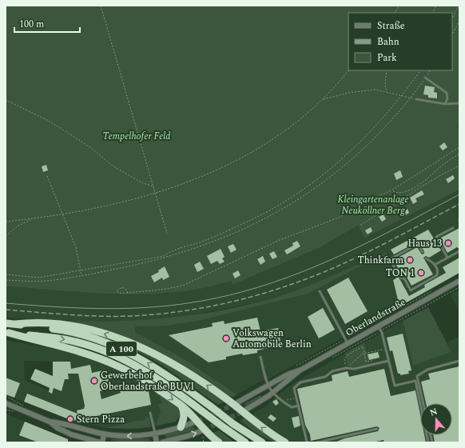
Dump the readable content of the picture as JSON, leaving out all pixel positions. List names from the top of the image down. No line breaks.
{"streets":{"highway":["A 100"],"street":["Oberlandstraße"]},"parks":["Tempelhofer Feld","Kleingartenanlage Neuköllner Berg"],"places":["Haus 13","Thinkfarm","TON 1","Volkswagen Automobile Berlin","Gewerbehof Oberlandstraße BUVI","Stern Pizza"],"legend":["Straße","Bahn","Park"],"scale_bar":"100 m","north":"top"}
